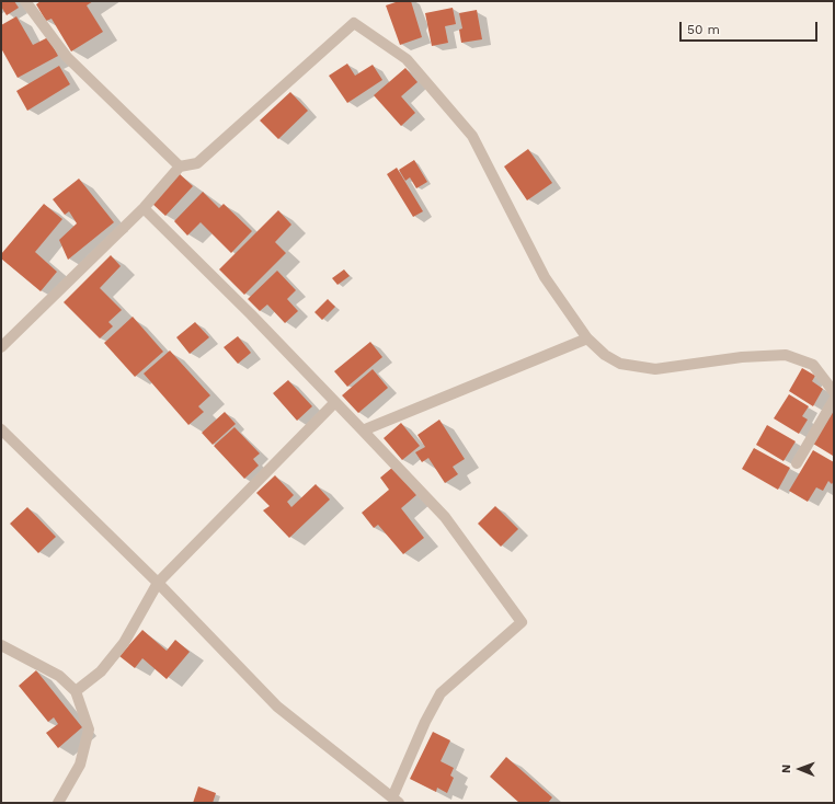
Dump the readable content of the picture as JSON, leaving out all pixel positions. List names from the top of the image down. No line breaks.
{"scale_bar":"50 m","north":"left"}
